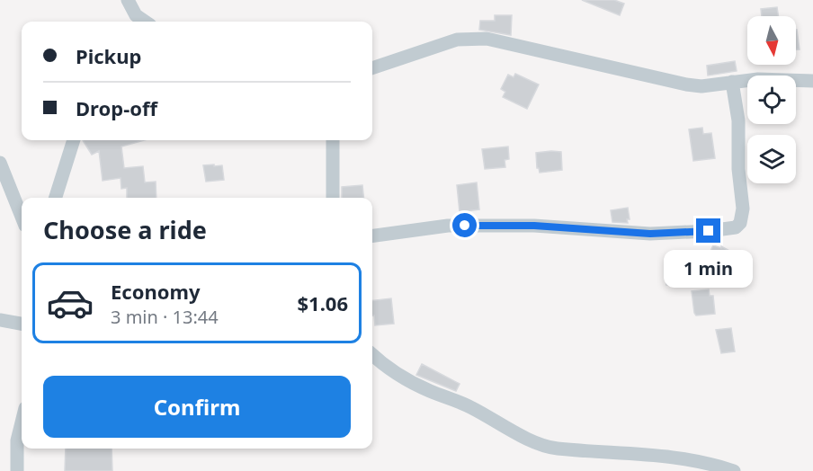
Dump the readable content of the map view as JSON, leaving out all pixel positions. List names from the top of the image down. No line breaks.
{"north":"bottom","page":{"banner":["Pickup","Drop-off"],"heading":"Choose a ride","bubble":"1 min","list":[{"name":"Economy","note":"3 min · 13:44","value":"$1.06"}],"buttons":"Confirm"}}
